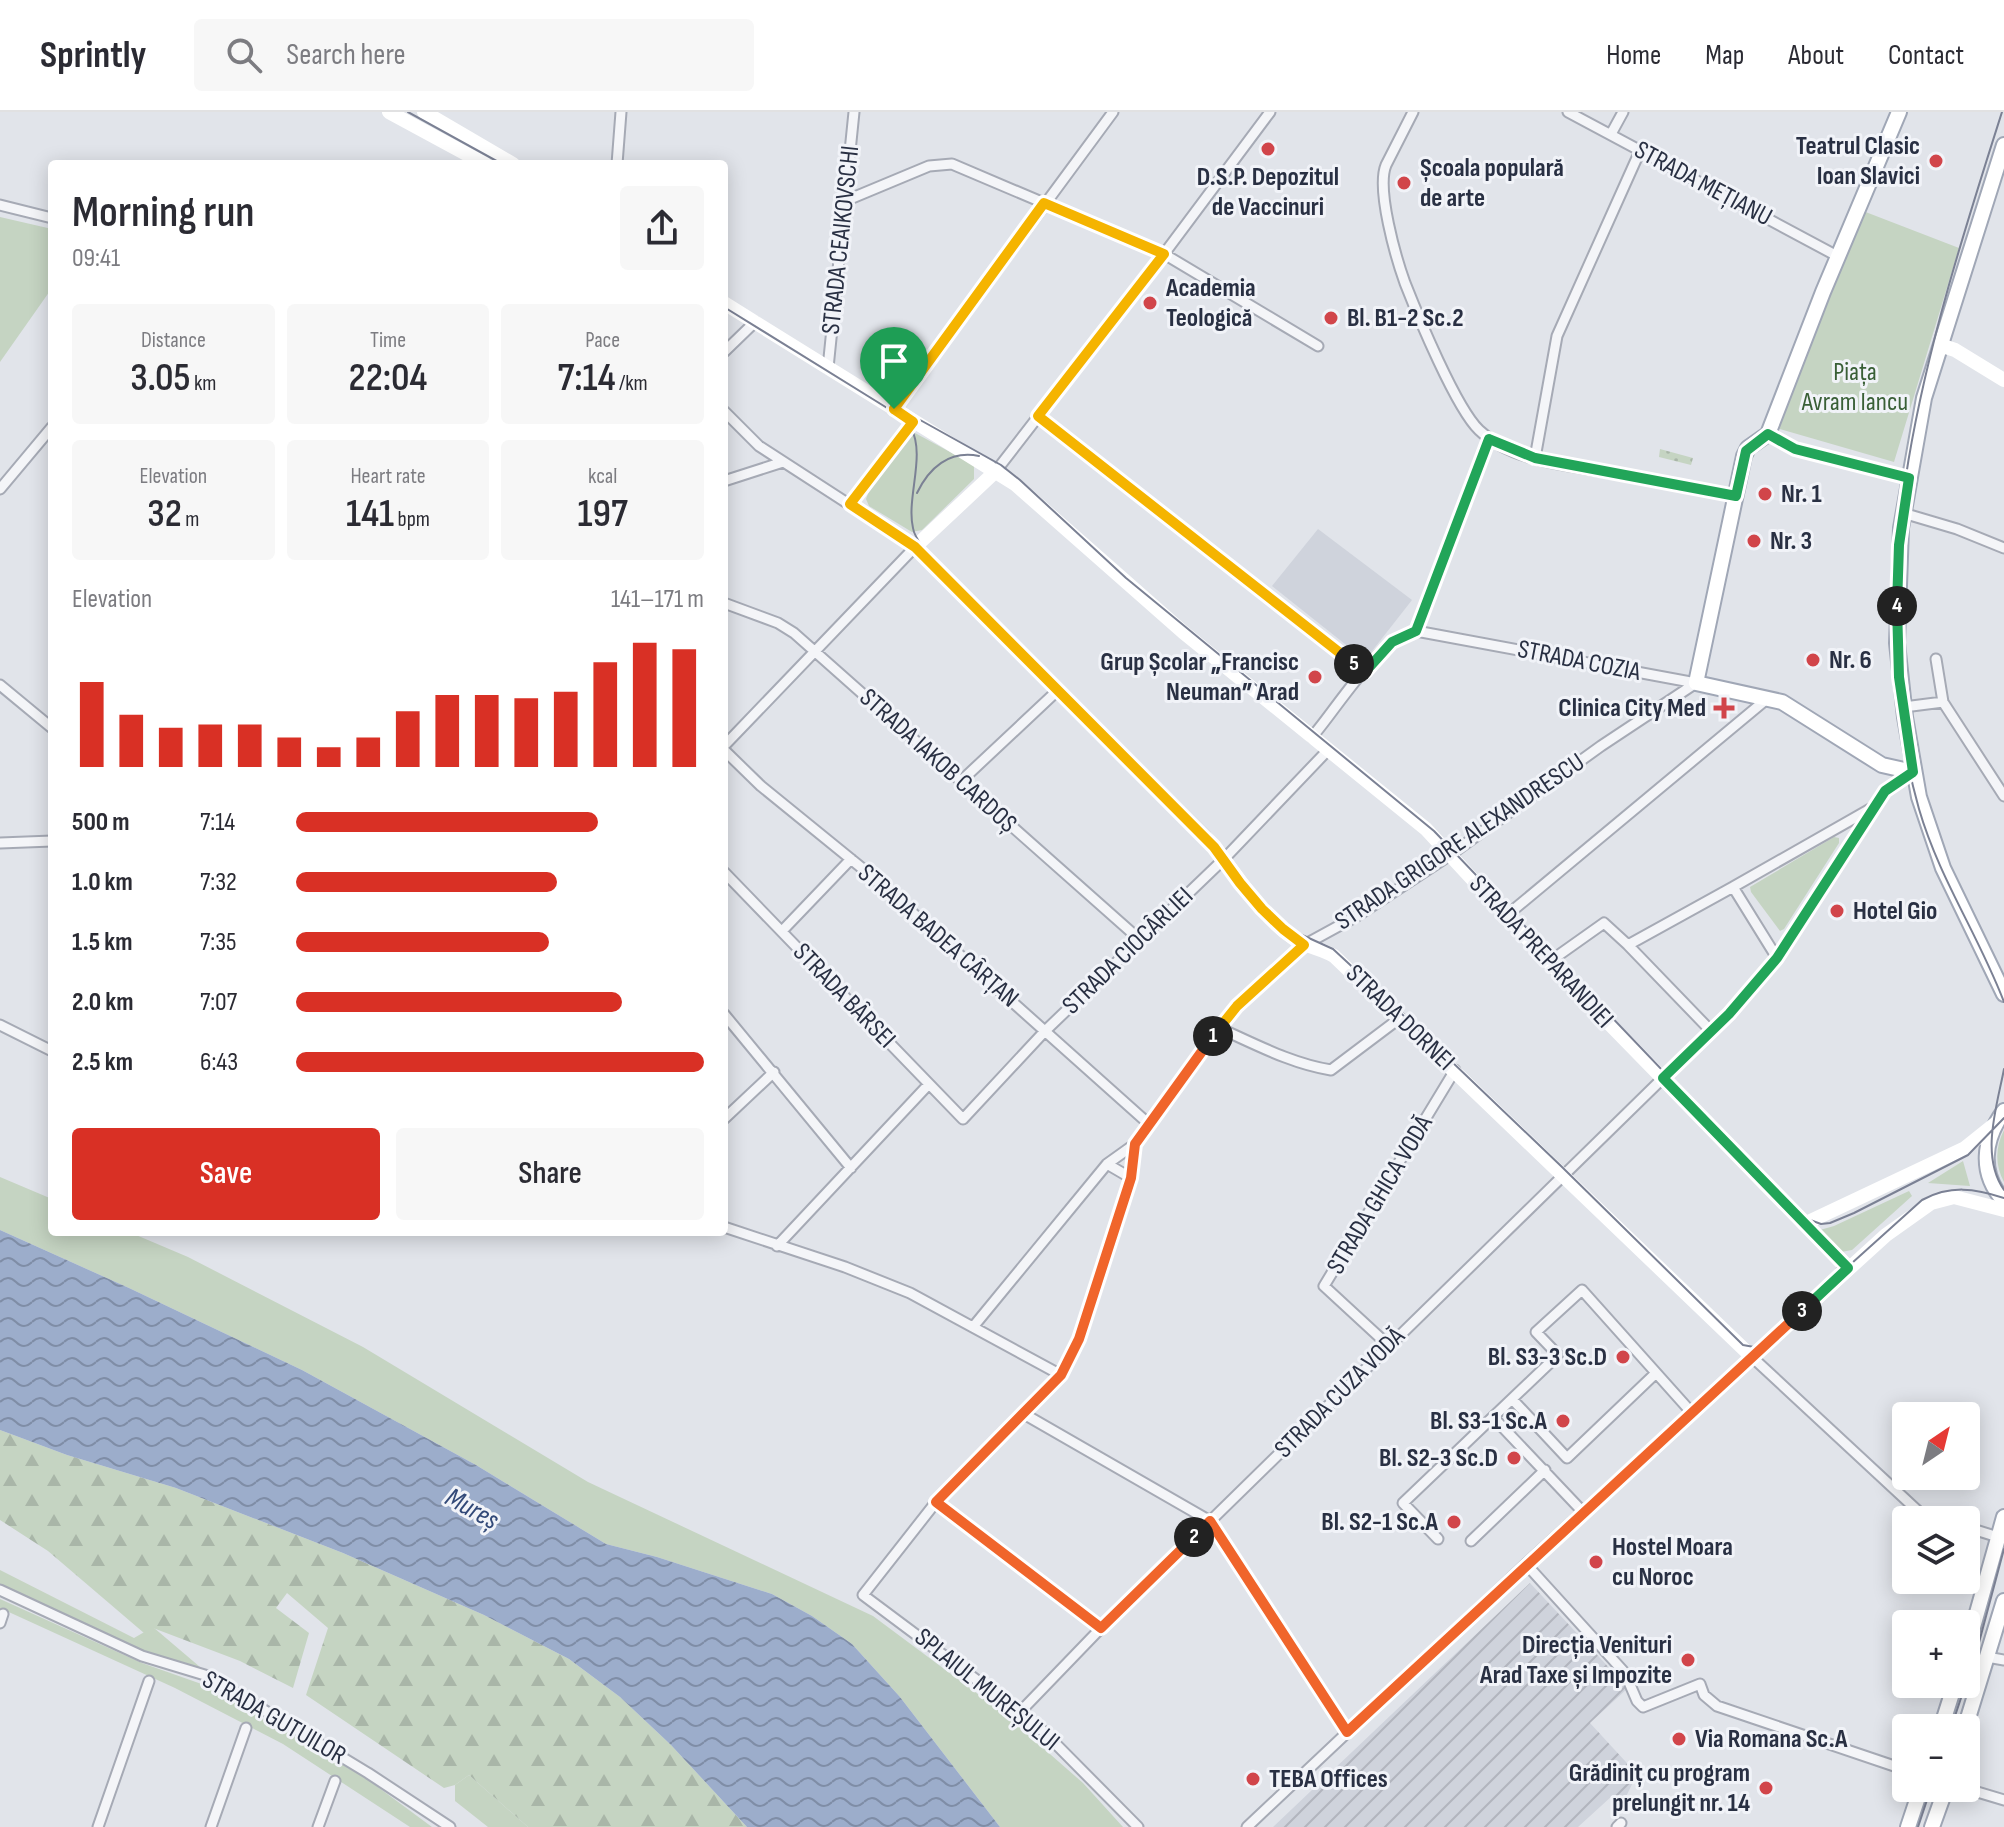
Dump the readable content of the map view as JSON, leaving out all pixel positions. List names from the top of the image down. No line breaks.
{"streets":{"main road":["STRADA COZIA","STRADA PREPARANDIEI","STRADA DORNEI"],"street":["STRADA MEȚIANU","STRADA CEAIKOVSCHI","STRADA IAKOB CARDOȘ","STRADA GRIGORE ALEXANDRESCU","STRADA BADEA CÂRȚAN","STRADA CIOCÂRLIEI","STRADA BÂRSEI","STRADA GHICA VODĂ","STRADA CUZA VODĂ","SPLAIUL MUREȘULUI","STRADA GUTUILOR"]},"crossings":[["STRADA CEAIKOVSCHI","STRADA PREPARANDIEI"],["STRADA COZIA","STRADA GRIGORE ALEXANDRESCU"],["STRADA IAKOB CARDOȘ","STRADA CIOCÂRLIEI"],["STRADA GRIGORE ALEXANDRESCU","STRADA BADEA CÂRȚAN"],["STRADA GRIGORE ALEXANDRESCU","STRADA PREPARANDIEI"],["STRADA GRIGORE ALEXANDRESCU","STRADA DORNEI"],["STRADA BADEA CÂRȚAN","STRADA CIOCÂRLIEI"],["STRADA CIOCÂRLIEI","STRADA PREPARANDIEI"],["STRADA CIOCÂRLIEI","STRADA BÂRSEI"],["STRADA CIOCÂRLIEI","STRADA DORNEI"],["STRADA PREPARANDIEI","STRADA CUZA VODĂ"],["STRADA DORNEI","STRADA GHICA VODĂ"],["STRADA DORNEI","STRADA CUZA VODĂ"],["STRADA GHICA VODĂ","STRADA CUZA VODĂ"],["STRADA CUZA VODĂ","SPLAIUL MUREȘULUI"]],"water":["Mureș"],"parks":["Piața Avram Iancu"],"places":{"other":["D.S.P. Depozitul de Vaccinuri","Teatrul Clasic Ioan Slavici","Școala populară de arte","Academia Teologică","Bl. B1-2 Sc.2","Nr. 1","Nr. 3","Nr. 6","Grup Școlar „Francisc Neuman” Arad","Hotel Gio","Bl. S3-3 Sc.D","Bl. S3-1 Sc.A","Bl. S2-3 Sc.D","Bl. S2-1 Sc.A","Hostel Moara cu Noroc","Direcția Venituri Arad Taxe și Impozite","Via Romana Sc.A","TEBA Offices","Grădiniț cu program prelungit nr. 14"],"health":["Clinica City Med"]},"north":"top right","page":{"header":"Sprintly","search":"Search here","nav":["Home","Map","About","Contact"],"heading":["Morning run","09:41"],"stats":[["Distance","3.05 km"],["Time","22:04"],["Pace","7:14 /km"],["Elevation","32 m"],["Heart rate","141 bpm"],["kcal","197"]],"chart":["Elevation","141–171 m"],"pins":["4","5","1","3","2"],"list":[{"name":"500 m","note":"7:14"},{"name":"1.0 km","note":"7:32"},{"name":"1.5 km","note":"7:35"},{"name":"2.0 km","note":"7:07"},{"name":"2.5 km","note":"6:43"}],"buttons":["Save","Share"],"map_buttons":["+","−"]}}
